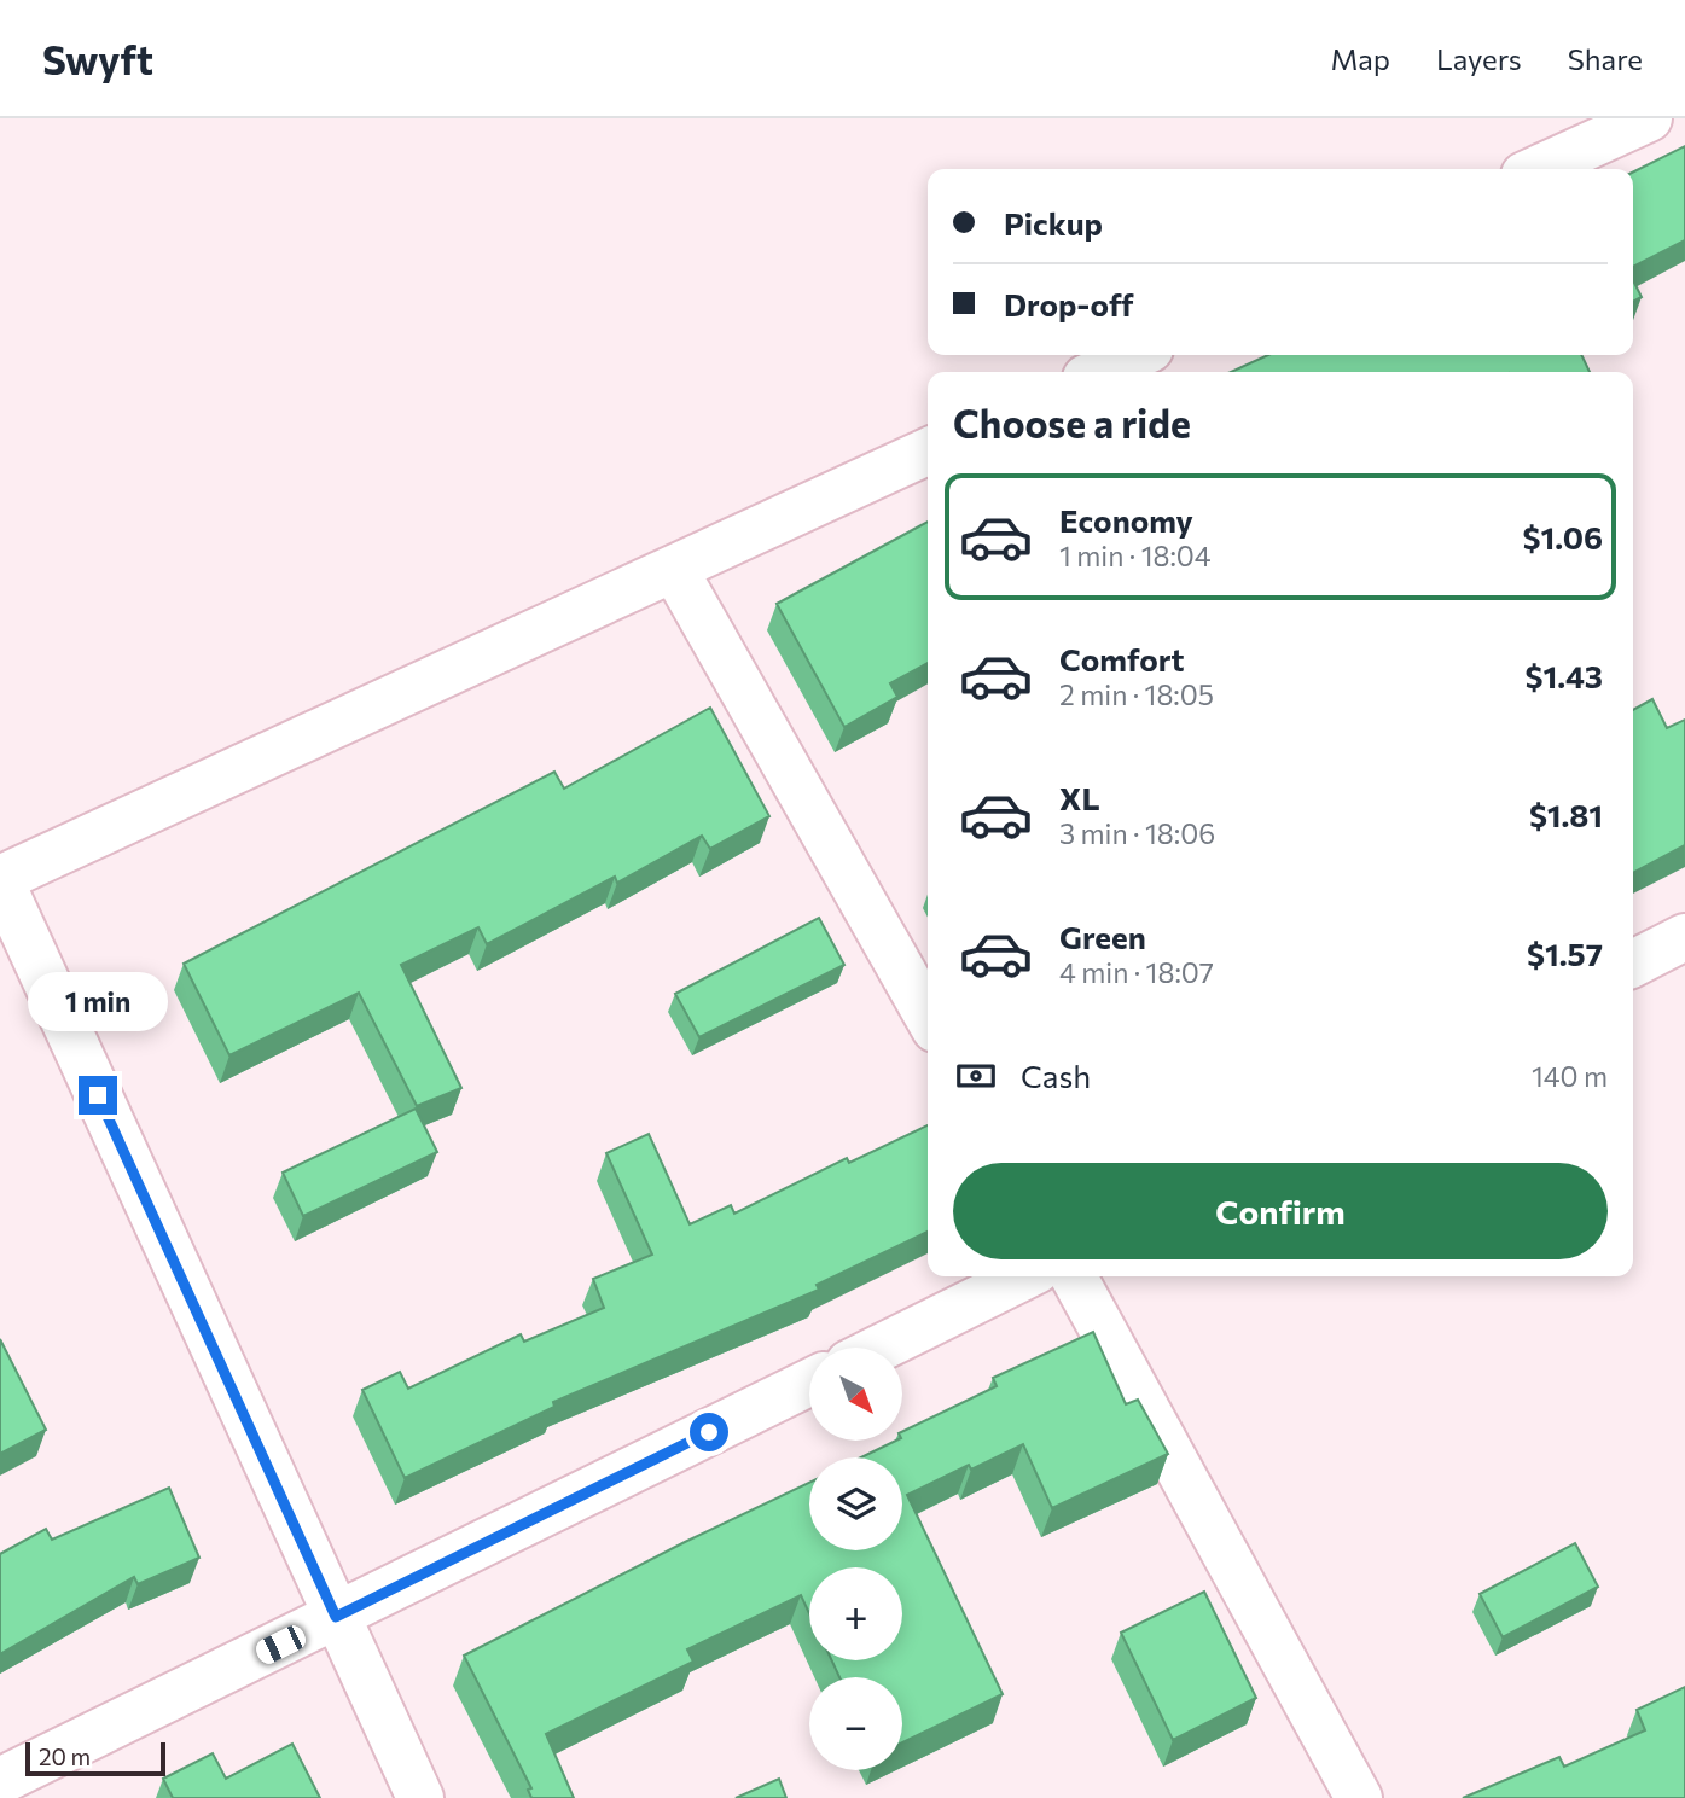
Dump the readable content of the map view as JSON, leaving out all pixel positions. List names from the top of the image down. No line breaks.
{"scale_bar":"20 m","north":"bottom right","page":{"header":"Swyft","nav":["Map","Layers","Share"],"banner":["Pickup","Drop-off"],"heading":"Choose a ride","list":[{"name":"Economy","note":"1 min · 18:04","value":"$1.06"},{"name":"Comfort","note":"2 min · 18:05","value":"$1.43"},{"name":"XL","note":"3 min · 18:06","value":"$1.81"},{"name":"Green","note":"4 min · 18:07","value":"$1.57"}],"bubble":"1 min","pay":["Cash","140 m"],"buttons":"Confirm","map_buttons":["+","−"],"scale":"20 m"}}
